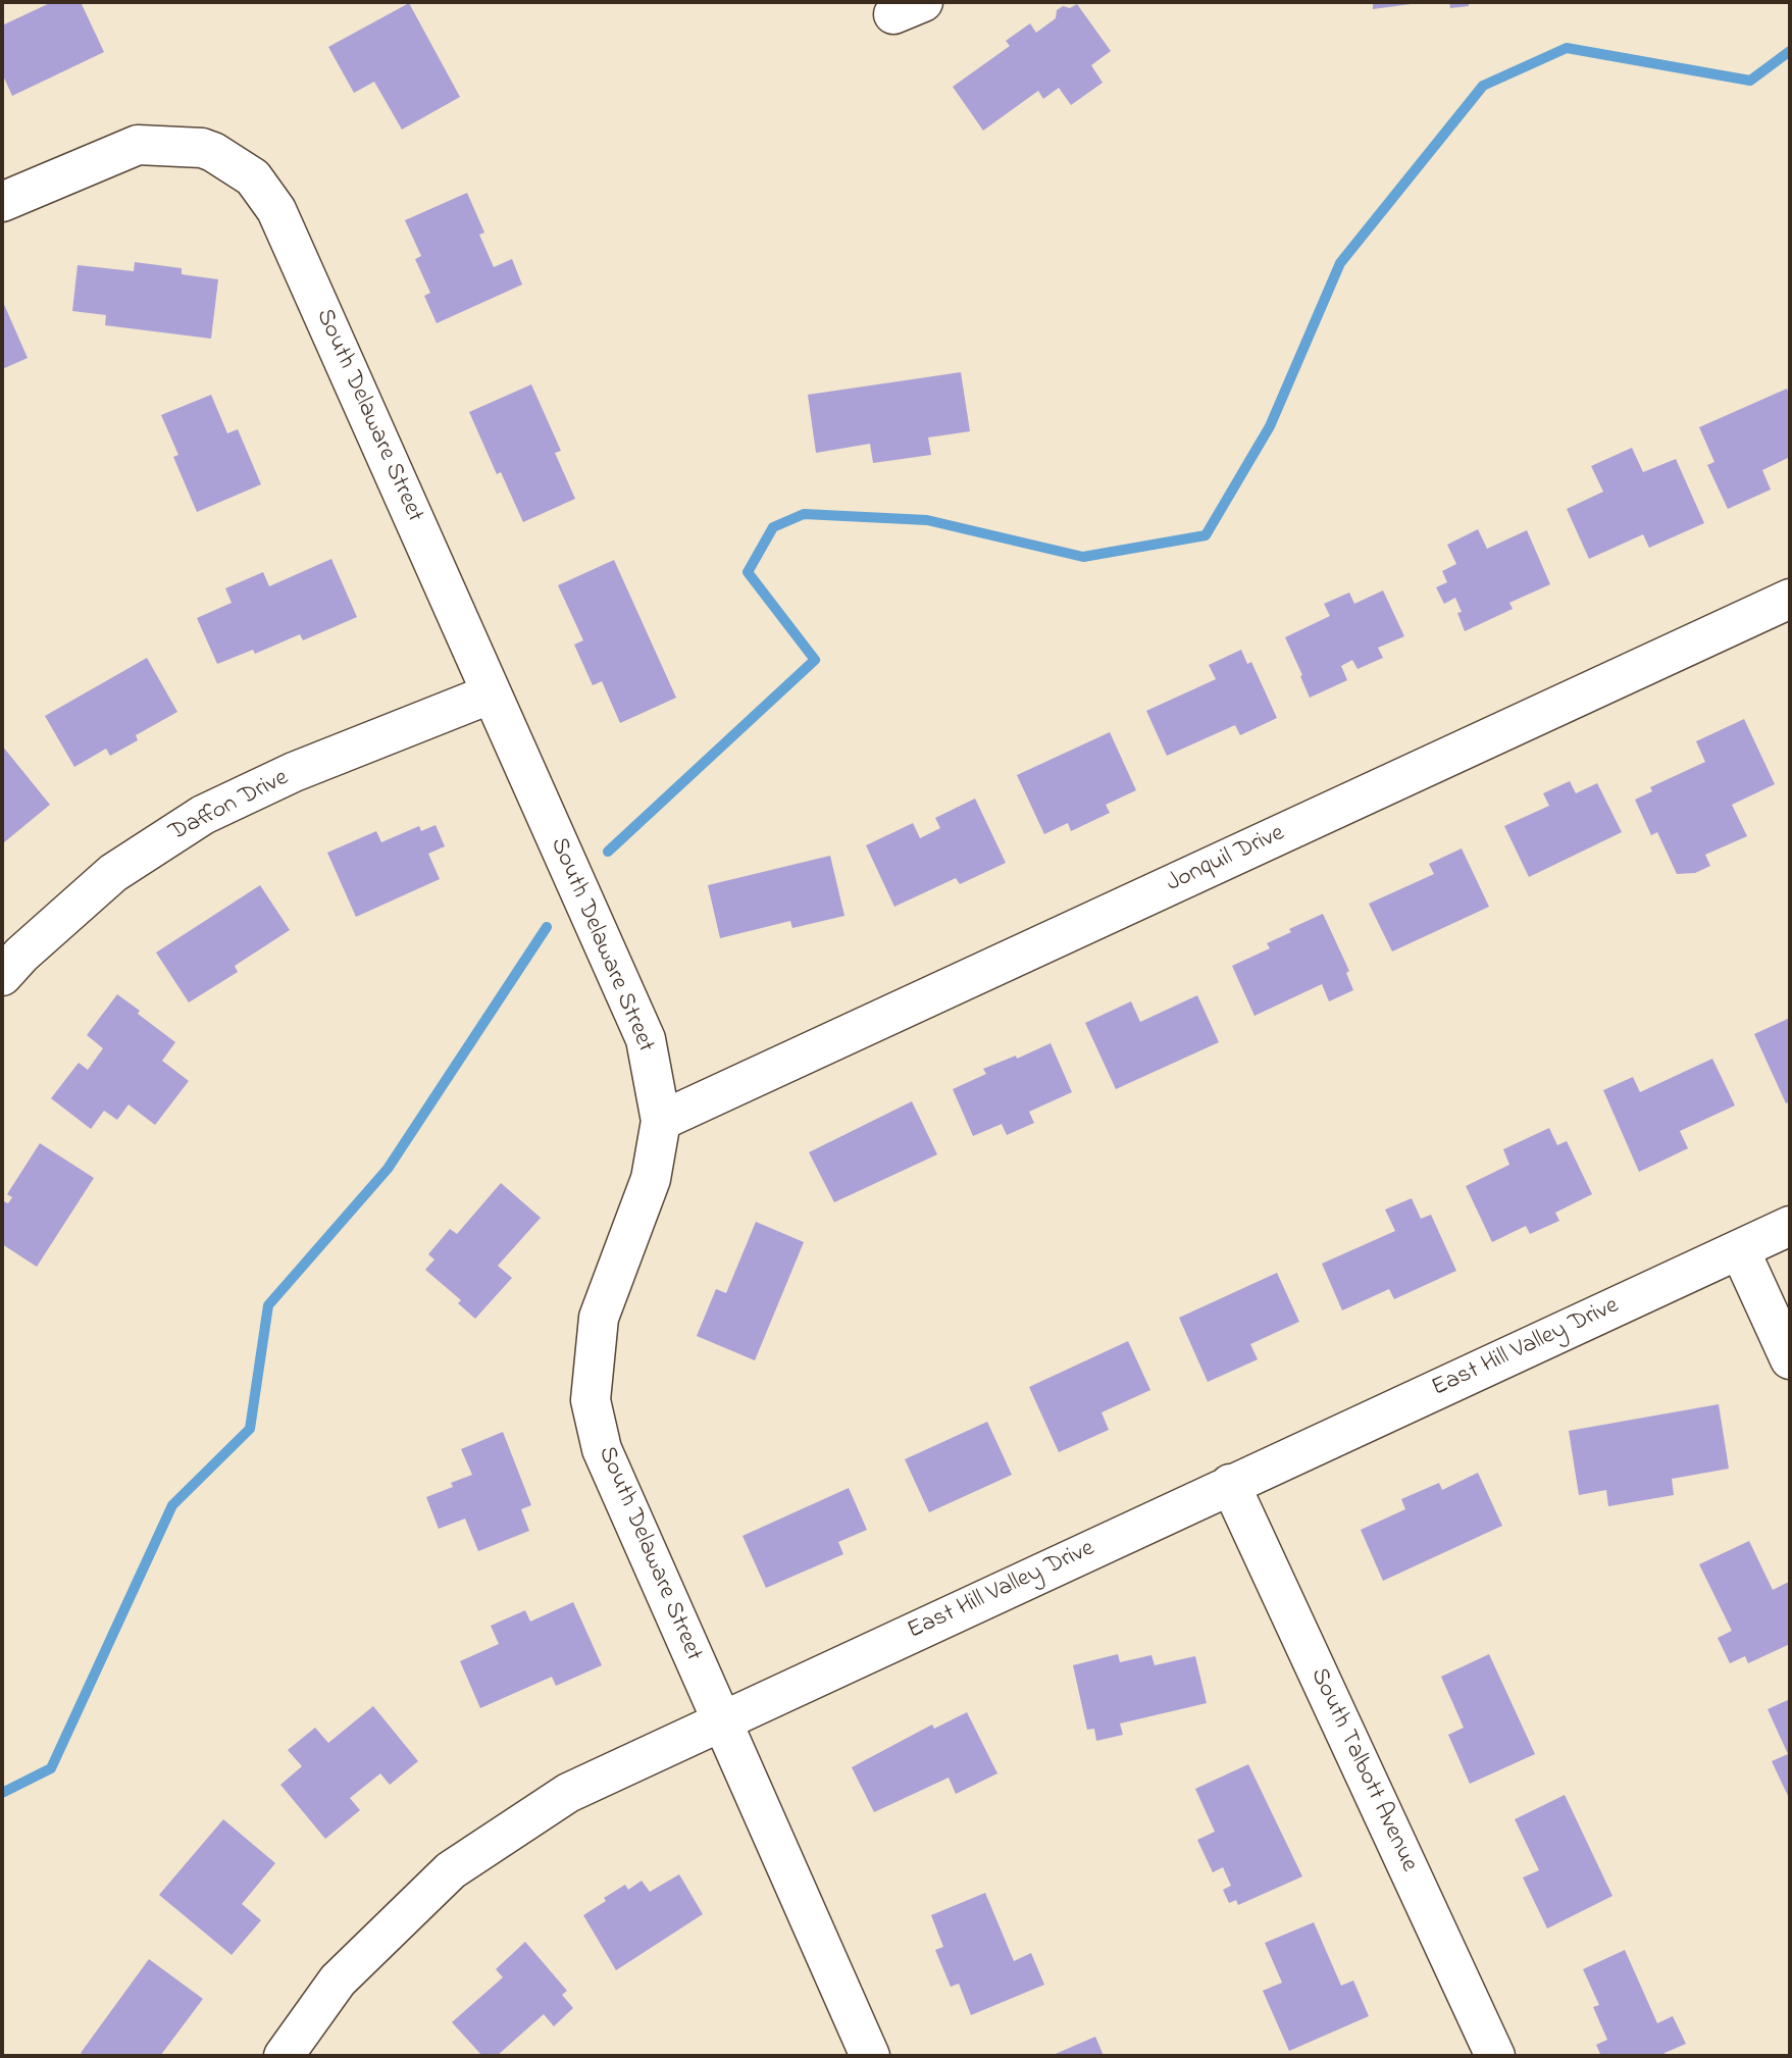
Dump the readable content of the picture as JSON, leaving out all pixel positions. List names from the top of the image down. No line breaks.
{"streets":{"street":["South Delaware Street","Daffon Drive","Jonquil Drive","East Hill Valley Drive","South Talbott Avenue"]},"crossings":[["South Delaware Street","Daffon Drive"],["South Delaware Street","Jonquil Drive"],["South Delaware Street","East Hill Valley Drive"],["East Hill Valley Drive","South Talbott Avenue"]]}
